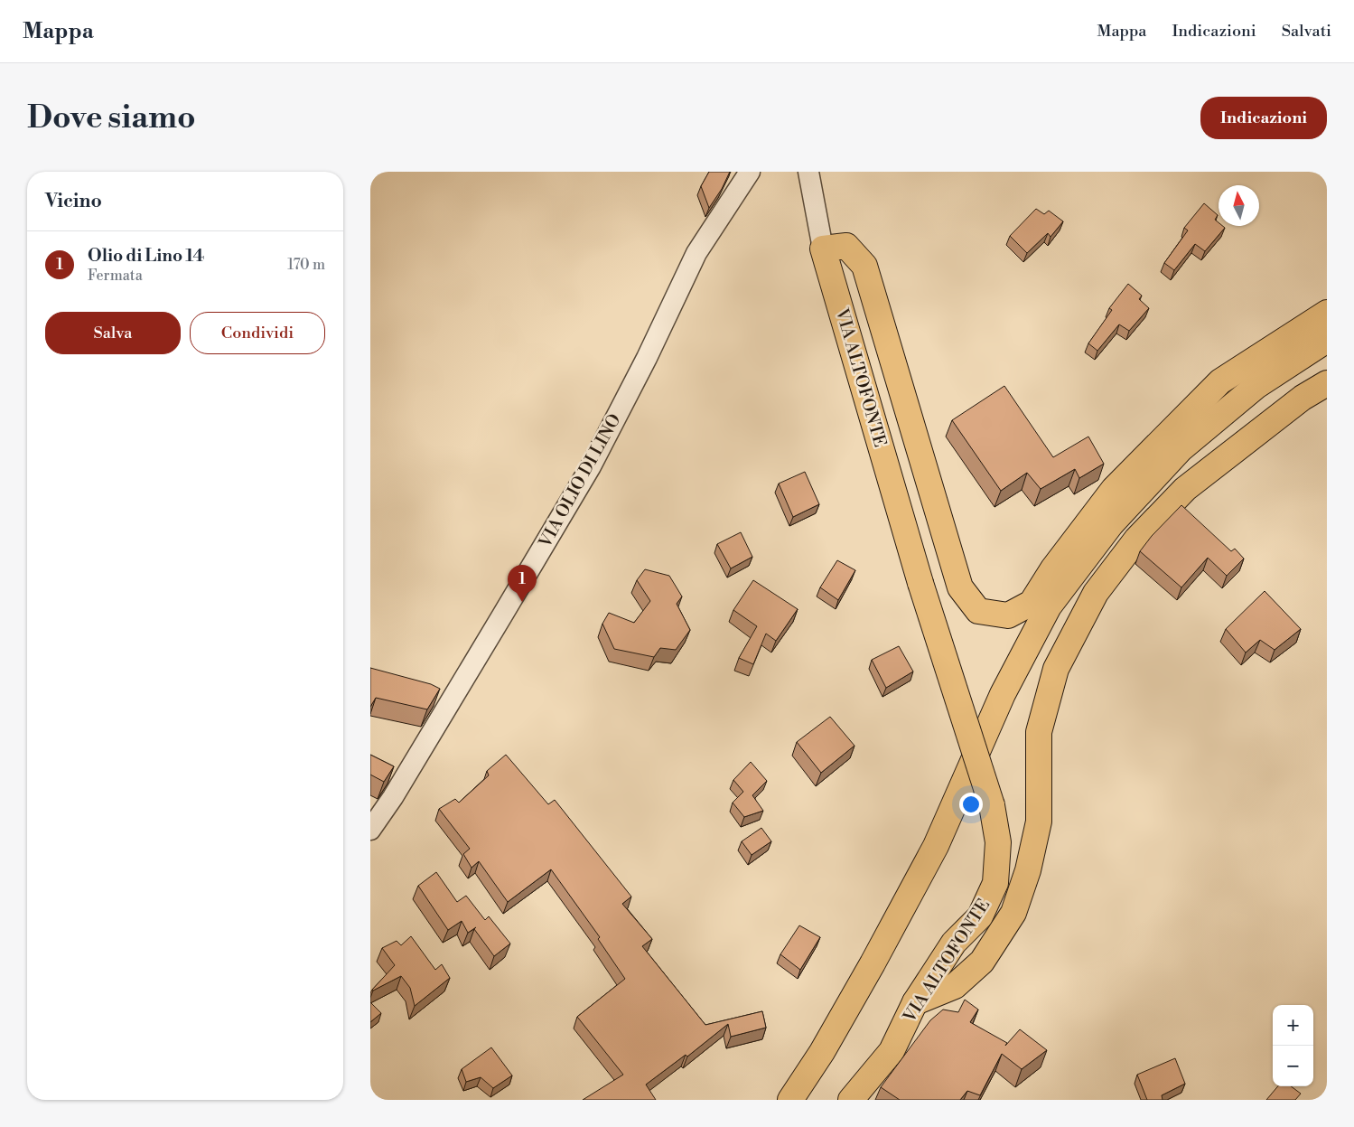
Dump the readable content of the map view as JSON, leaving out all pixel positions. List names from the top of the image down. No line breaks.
{"streets":{"main road":["VIA ALTOFONTE"],"street":["VIA OLIO DI LINO"]},"north":"top","page":{"header":"Mappa","nav":["Mappa","Indicazioni","Salvati"],"buttons":["Indicazioni",["Salva","Condividi"]],"title":"Dove siamo","heading":"Vicino","list":[{"mark":"1","name":"Olio di Lino 14","note":"Fermata","value":"170 m"}],"pins":"1","map_buttons":["+","−"]}}
